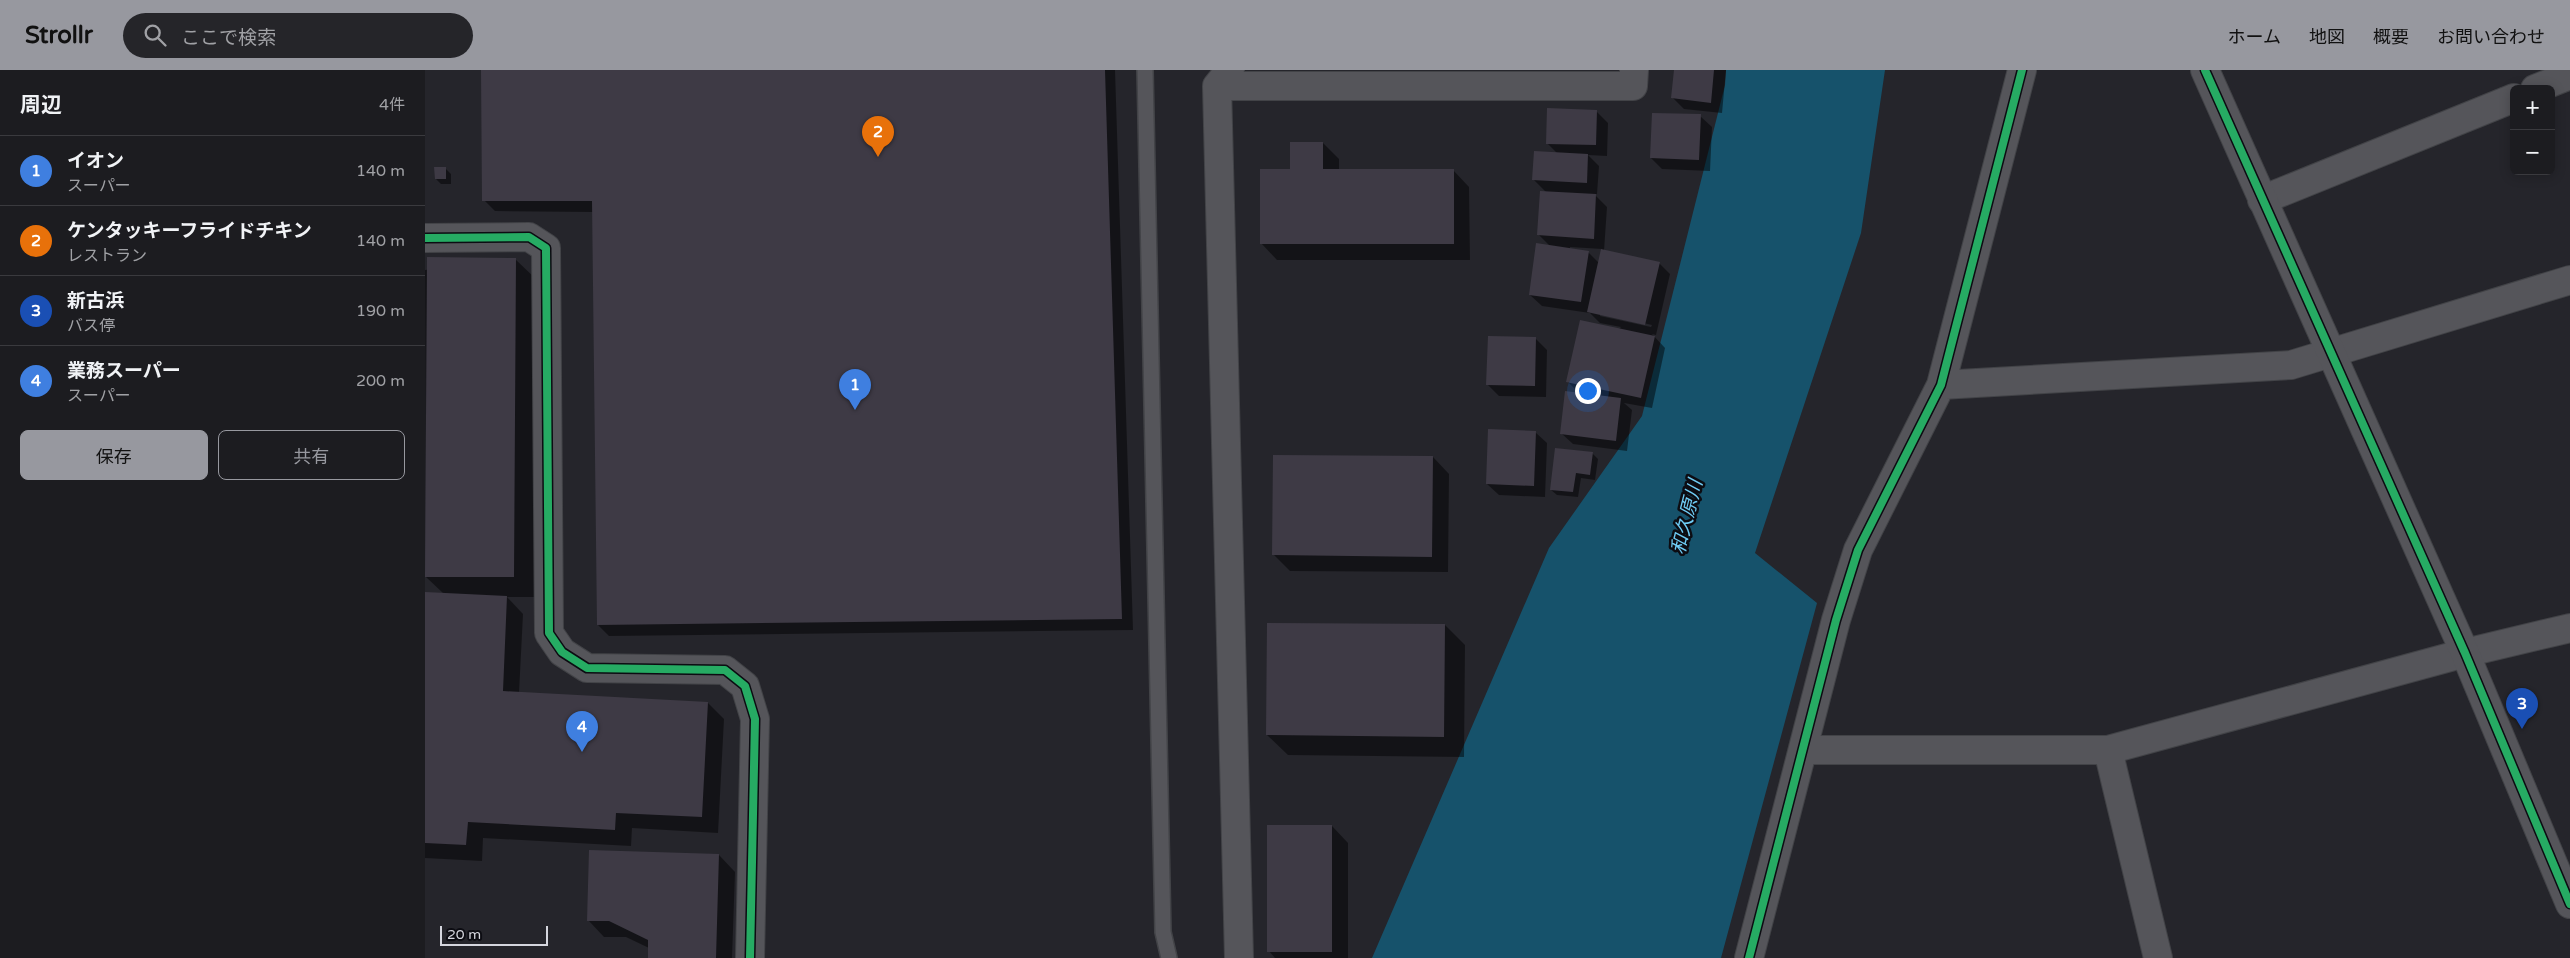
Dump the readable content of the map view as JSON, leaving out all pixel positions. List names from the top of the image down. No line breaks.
{"water":["和久原川"],"scale_bar":"20 m","page":{"header":"Strollr","search":"ここで検索","nav":["ホーム","地図","概要","お問い合わせ"],"heading":["周辺","4件"],"map_buttons":["+","−"],"pins":["2","1","3","4"],"list":[{"mark":"1","name":"イオン","note":"スーパー","value":"140 m"},{"mark":"2","name":"ケンタッキーフライドチキン","note":"レストラン","value":"140 m"},{"mark":"3","name":"新古浜","note":"バス停","value":"190 m"},{"mark":"4","name":"業務スーパー","note":"スーパー","value":"200 m"}],"buttons":["保存","共有"],"scale":"20 m"}}
